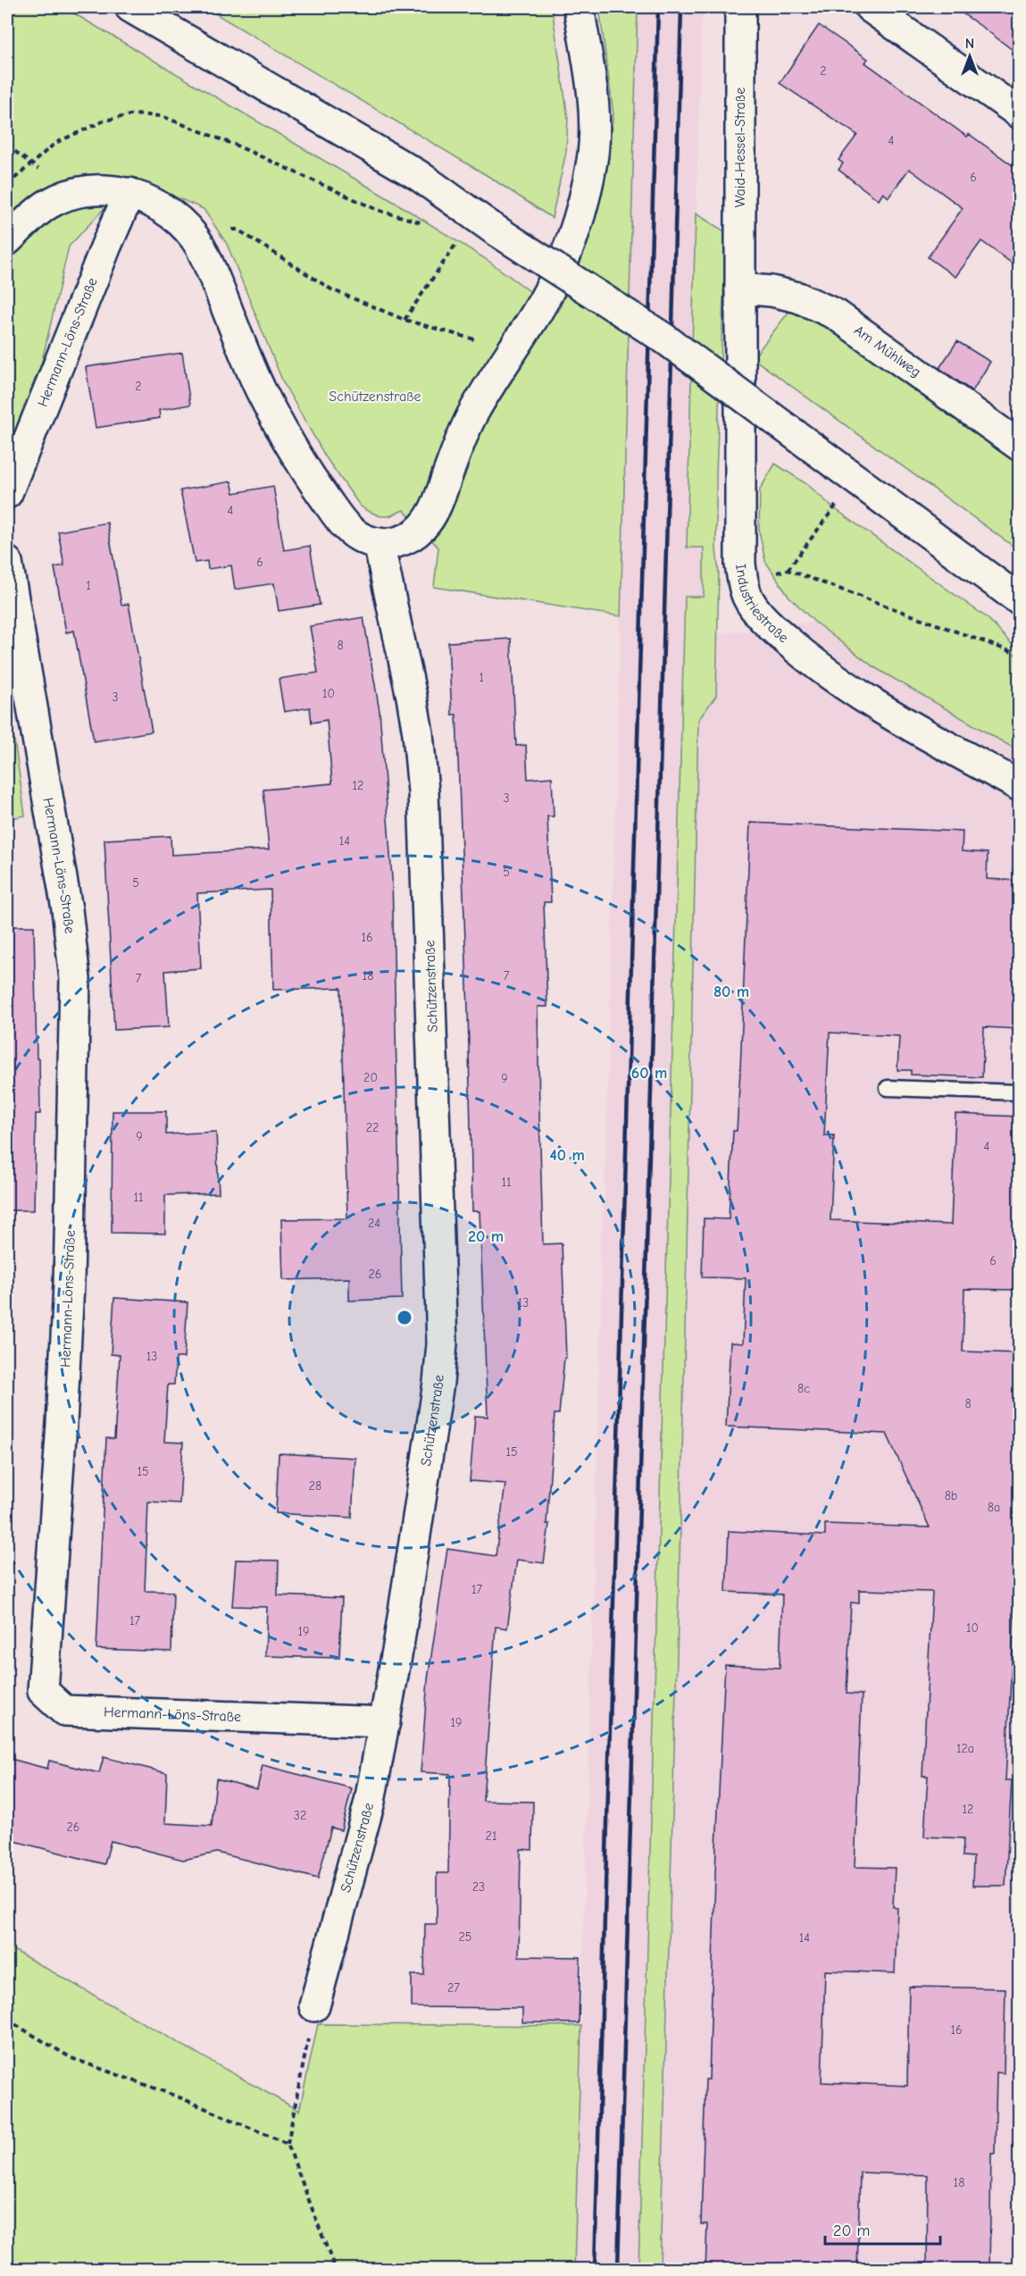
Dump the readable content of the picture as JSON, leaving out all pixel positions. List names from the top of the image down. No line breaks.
{"streets":{"street":["Waid-Hessel-Straße","Hermann-Löns-Straße","Am Mühlweg","Industriestraße","Schützenstraße"]},"crossings":[["Waid-Hessel-Straße","Am Mühlweg"],["Waid-Hessel-Straße","Industriestraße"],["Hermann-Löns-Straße","Schützenstraße"],["Am Mühlweg","Industriestraße"]],"parks":["Schützenstraße"],"house_numbers":["2","4","6","2","4","6","1","8","1","10","3","12","3","14","5","5","16","18","7","7","20","9","22","9","4","11","11","24","6","26","13","13","8c","8","15","15","28","8b","8a","17","17","10","19","19","12a","12","32","26","21","23","25","14","27","16","18"],"scale_bar":"20 m","north":"top","rings":["80 m","60 m","40 m","20 m"]}
